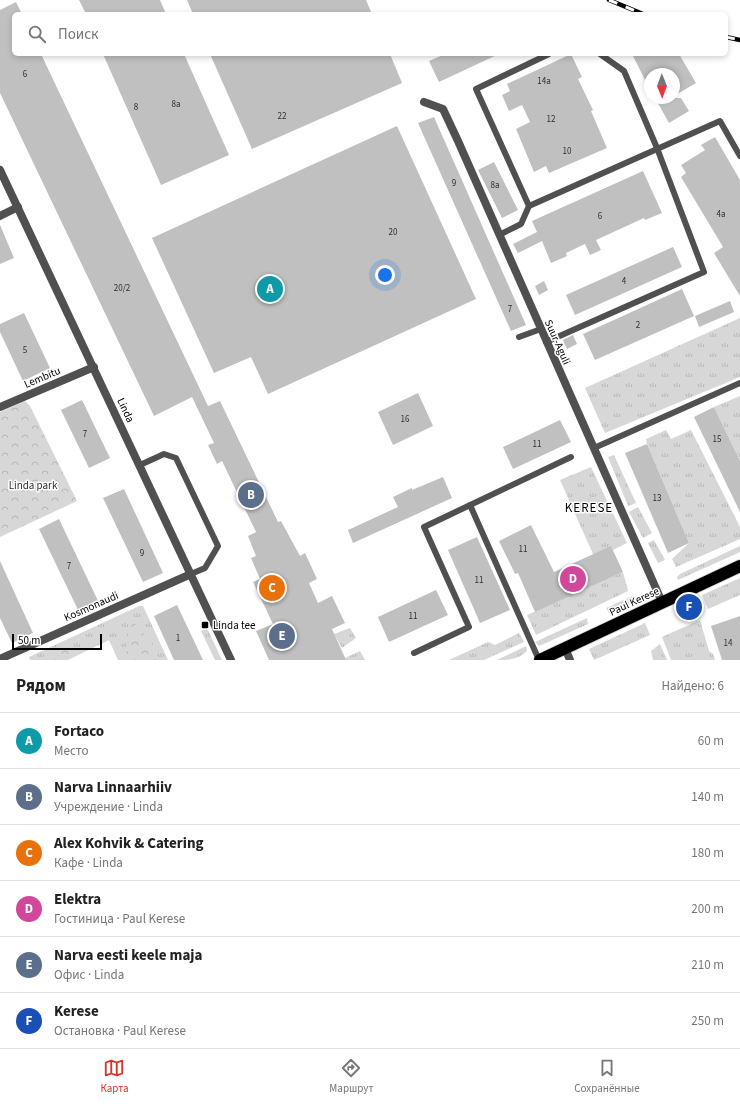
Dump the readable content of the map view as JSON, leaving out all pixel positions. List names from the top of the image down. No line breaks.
{"streets":{"highway":["Paul Kerese"],"street":["Suur-Aguli","Lembitu","Linda","Kosmonaudi"]},"crossings":[["Suur-Aguli","Paul Kerese"],["Lembitu","Linda"],["Linda","Kosmonaudi"]],"districts":["KERESE"],"parks":["Linda park"],"places":{"transit":["Linda tee"]},"house_numbers":["6","14a","8a","8","22","12","10","9","8a","4a","6","20","4","20/2","7","2","5","16","7","15","11","13","11","9","7","11","11","1","14"],"scale_bar":"50 m","north":"bottom","page":{"search":"Поиск","pins":["A","B","D","C","F","E"],"scale":"50 m","heading":["Рядом","Найдено: 6"],"list":[{"mark":"A","name":"Fortaco","note":"Место","value":"60 m"},{"mark":"B","name":"Narva Linnaarhiiv","note":"Учреждение · Linda","value":"140 m"},{"mark":"C","name":"Alex Kohvik & Catering","note":"Кафе · Linda","value":"180 m"},{"mark":"D","name":"Elektra","note":"Гостиница · Paul Kerese","value":"200 m"},{"mark":"E","name":"Narva eesti keele maja","note":"Офис · Linda","value":"210 m"},{"mark":"F","name":"Kerese","note":"Остановка · Paul Kerese","value":"250 m"}],"nav":["Карта","Маршрут","Сохранённые"]}}
